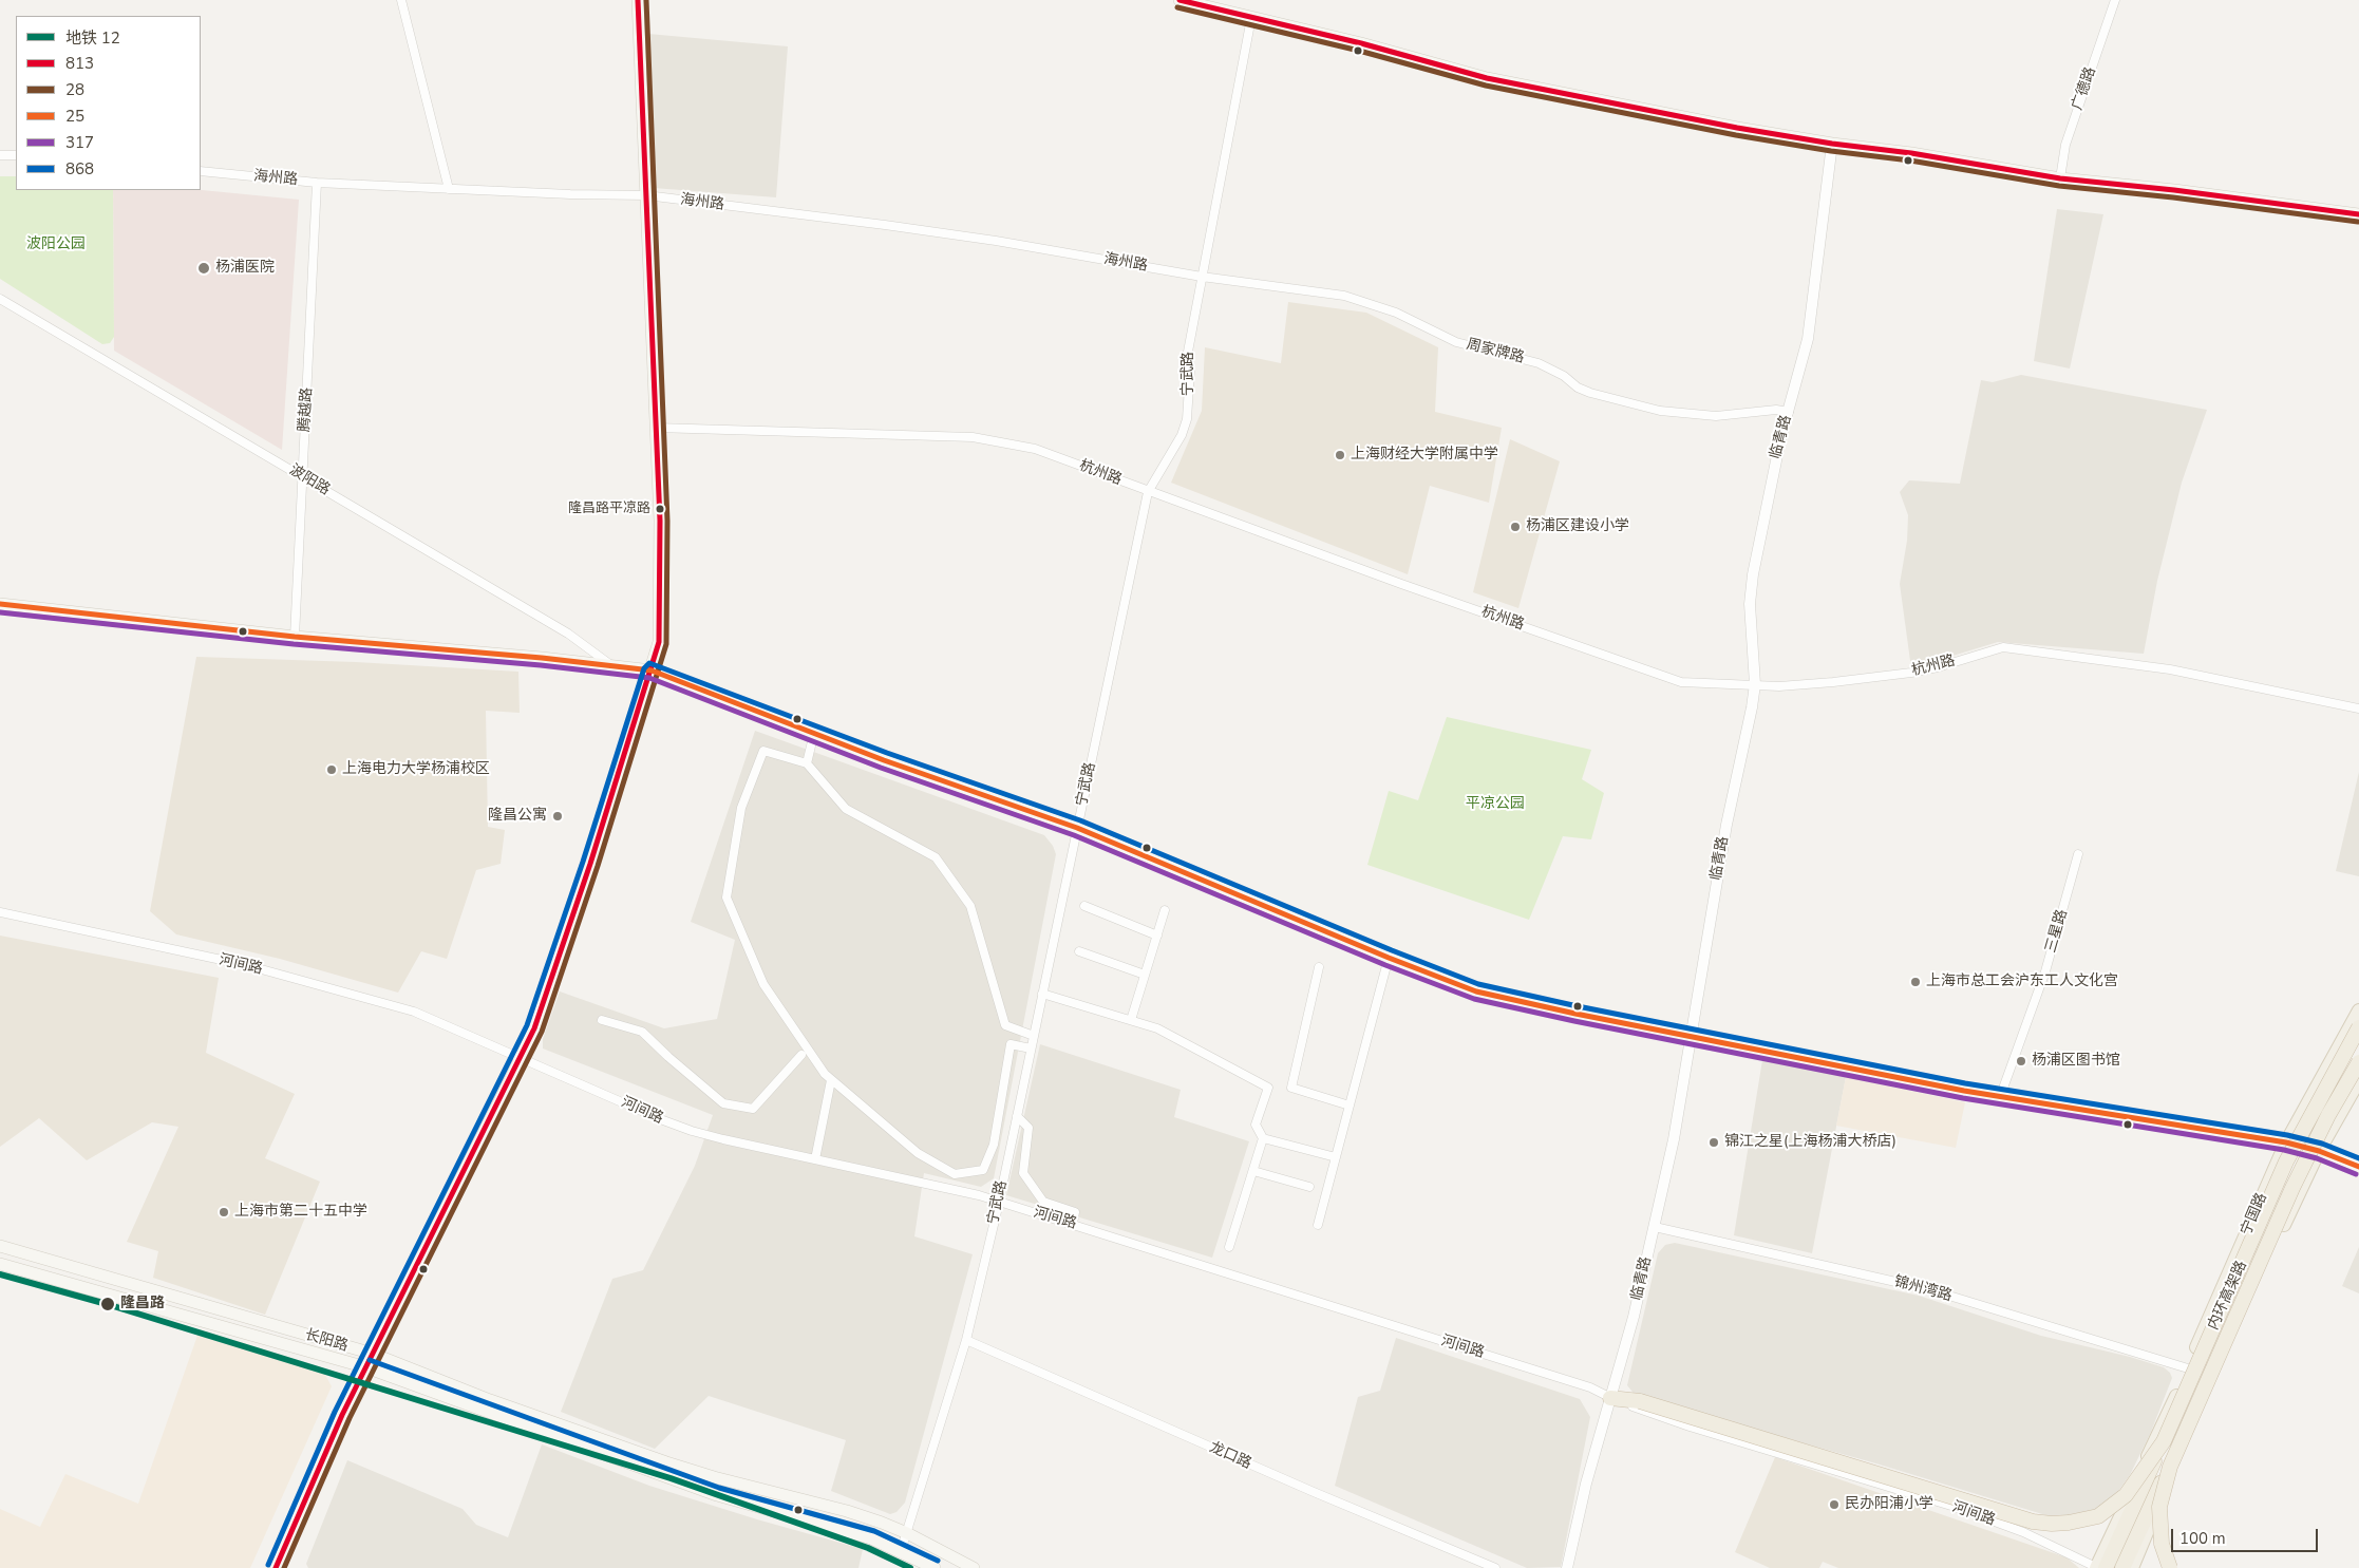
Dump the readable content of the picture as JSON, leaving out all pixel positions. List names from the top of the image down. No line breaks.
{"streets":{"highway":["内环高架路"],"main road":["宁国路","长阳路"],"street":["广德路","海州路","周家牌路","宁武路","腾越路","临青路","杭州路","波阳路","三星路","河间路","锦州湾路","龙口路"]},"crossings":[["海州路","周家牌路"],["海州路","宁武路"],["海州路","腾越路"],["周家牌路","宁武路"],["周家牌路","临青路"],["宁武路","杭州路"],["宁武路","河间路"],["宁武路","长阳路"],["宁武路","龙口路"],["腾越路","波阳路"],["临青路","杭州路"],["临青路","河间路"],["临青路","锦州湾路"],["河间路","宁国路"],["河间路","内环高架路"],["宁国路","锦州湾路"],["宁国路","内环高架路"]],"parks":["波阳公园","平凉公园"],"places":["杨浦医院","上海财经大学附属中学","隆昌路平凉路","杨浦区建设小学","上海电力大学杨浦校区","隆昌公寓","上海市总工会沪东工人文化宫","杨浦区图书馆","锦江之星(上海杨浦大桥店)","上海市第二十五中学","隆昌路","民办阳浦小学"],"lines":["transit line 813","transit line 28","transit line 25","transit line 317","transit line 868","metro line 12"],"legend":["地铁 12","813","28","25","317","868"],"scale_bar":"100 m"}
